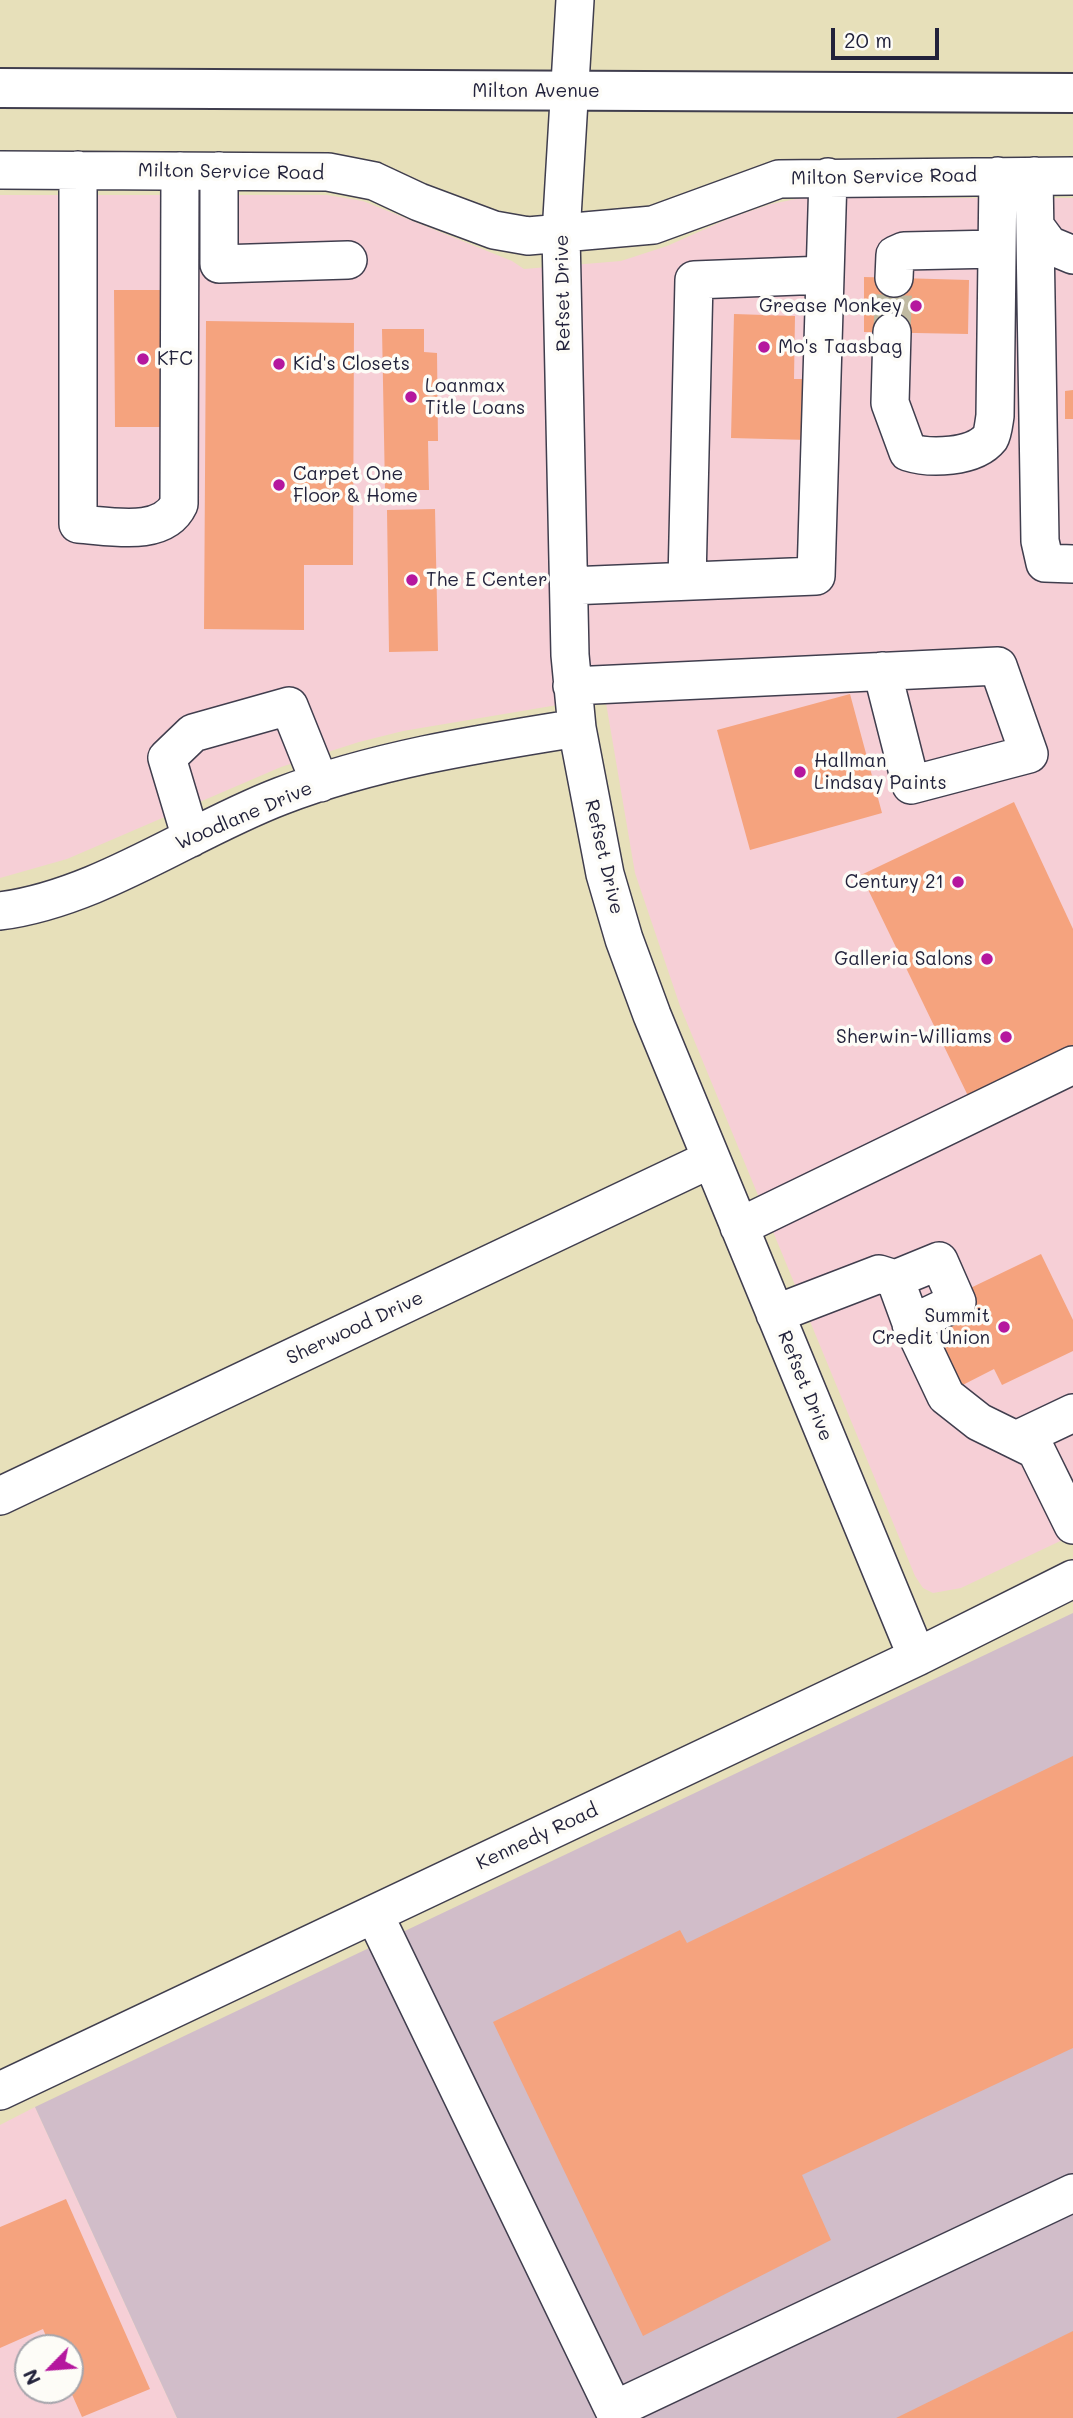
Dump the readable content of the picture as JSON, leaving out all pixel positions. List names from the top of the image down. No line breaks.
{"streets":{"main road":["Milton Avenue"],"street":["Milton Service Road","Refset Drive","Woodlane Drive","Sherwood Drive","Kennedy Road"]},"crossings":[["Milton Avenue","Refset Drive"],["Milton Service Road","Refset Drive"],["Refset Drive","Woodlane Drive"],["Refset Drive","Sherwood Drive"],["Refset Drive","Kennedy Road"]],"places":["Grease Monkey","Mo's Taasbag","KFC","Kid's Closets","Loanmax Title Loans","Carpet One Floor & Home","The E Center","Hallman Lindsay Paints","Century 21","Galleria Salons","Sherwin-Williams","Summit Credit Union"],"scale_bar":"20 m","north":"bottom left"}
